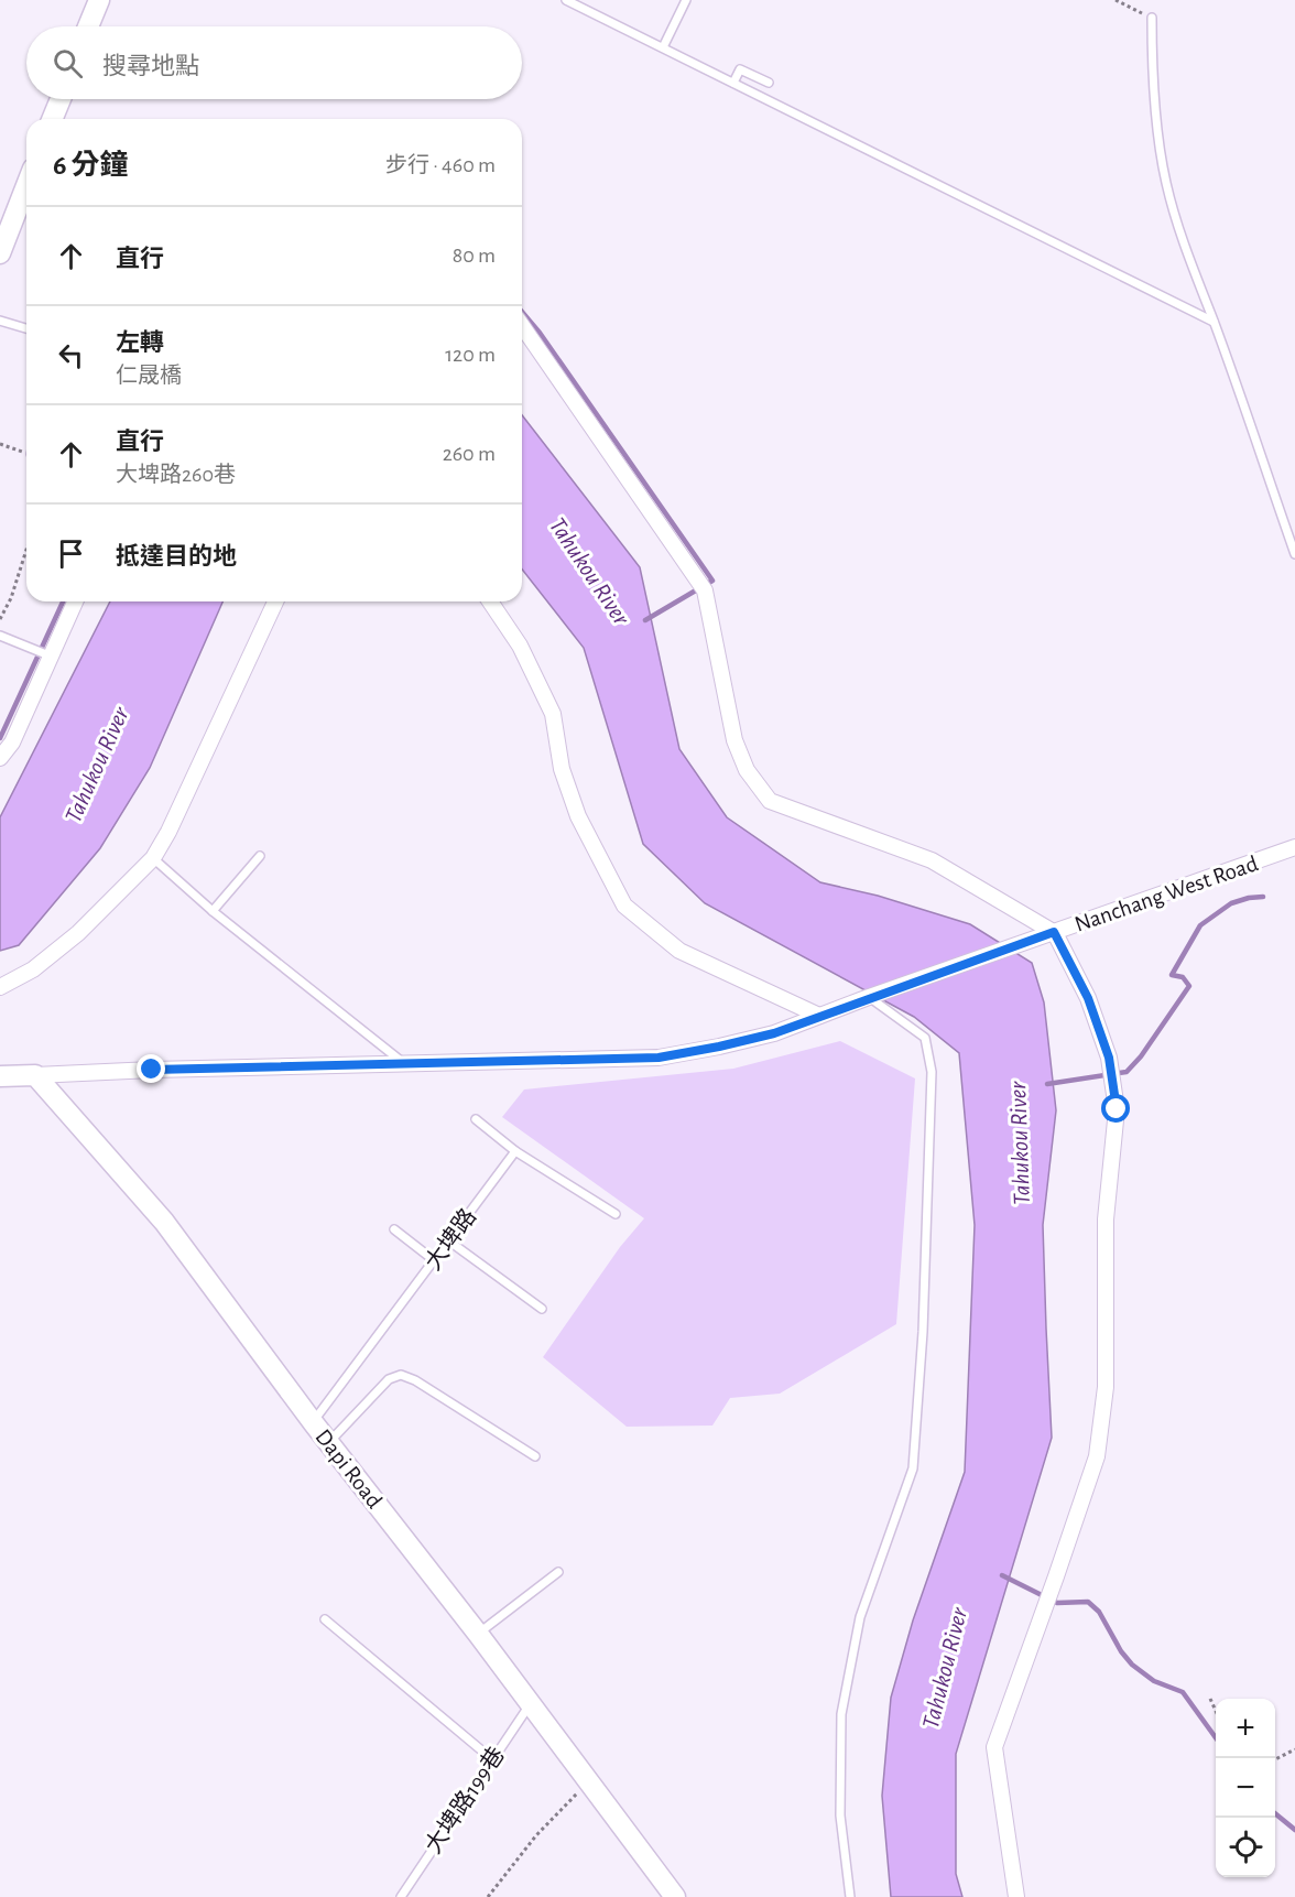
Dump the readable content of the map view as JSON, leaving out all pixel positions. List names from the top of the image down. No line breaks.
{"streets":{"main road":["Dapi Road"],"street":["Nanchang West Road"],"lane":["大埤路","大埤路199巷"]},"crossings":[["Nanchang West Road","Dapi Road"],["大埤路","Dapi Road"],["Dapi Road","大埤路199巷"]],"water":["Tahukou River"],"page":{"search":"搜尋地點","heading":["6 分鐘","步行 · 460 m"],"list":[["直行","80 m"],["左轉","仁晟橋","120 m"],["直行","大埤路260巷","260 m"],"抵達目的地"],"map_buttons":["+","−"]}}
